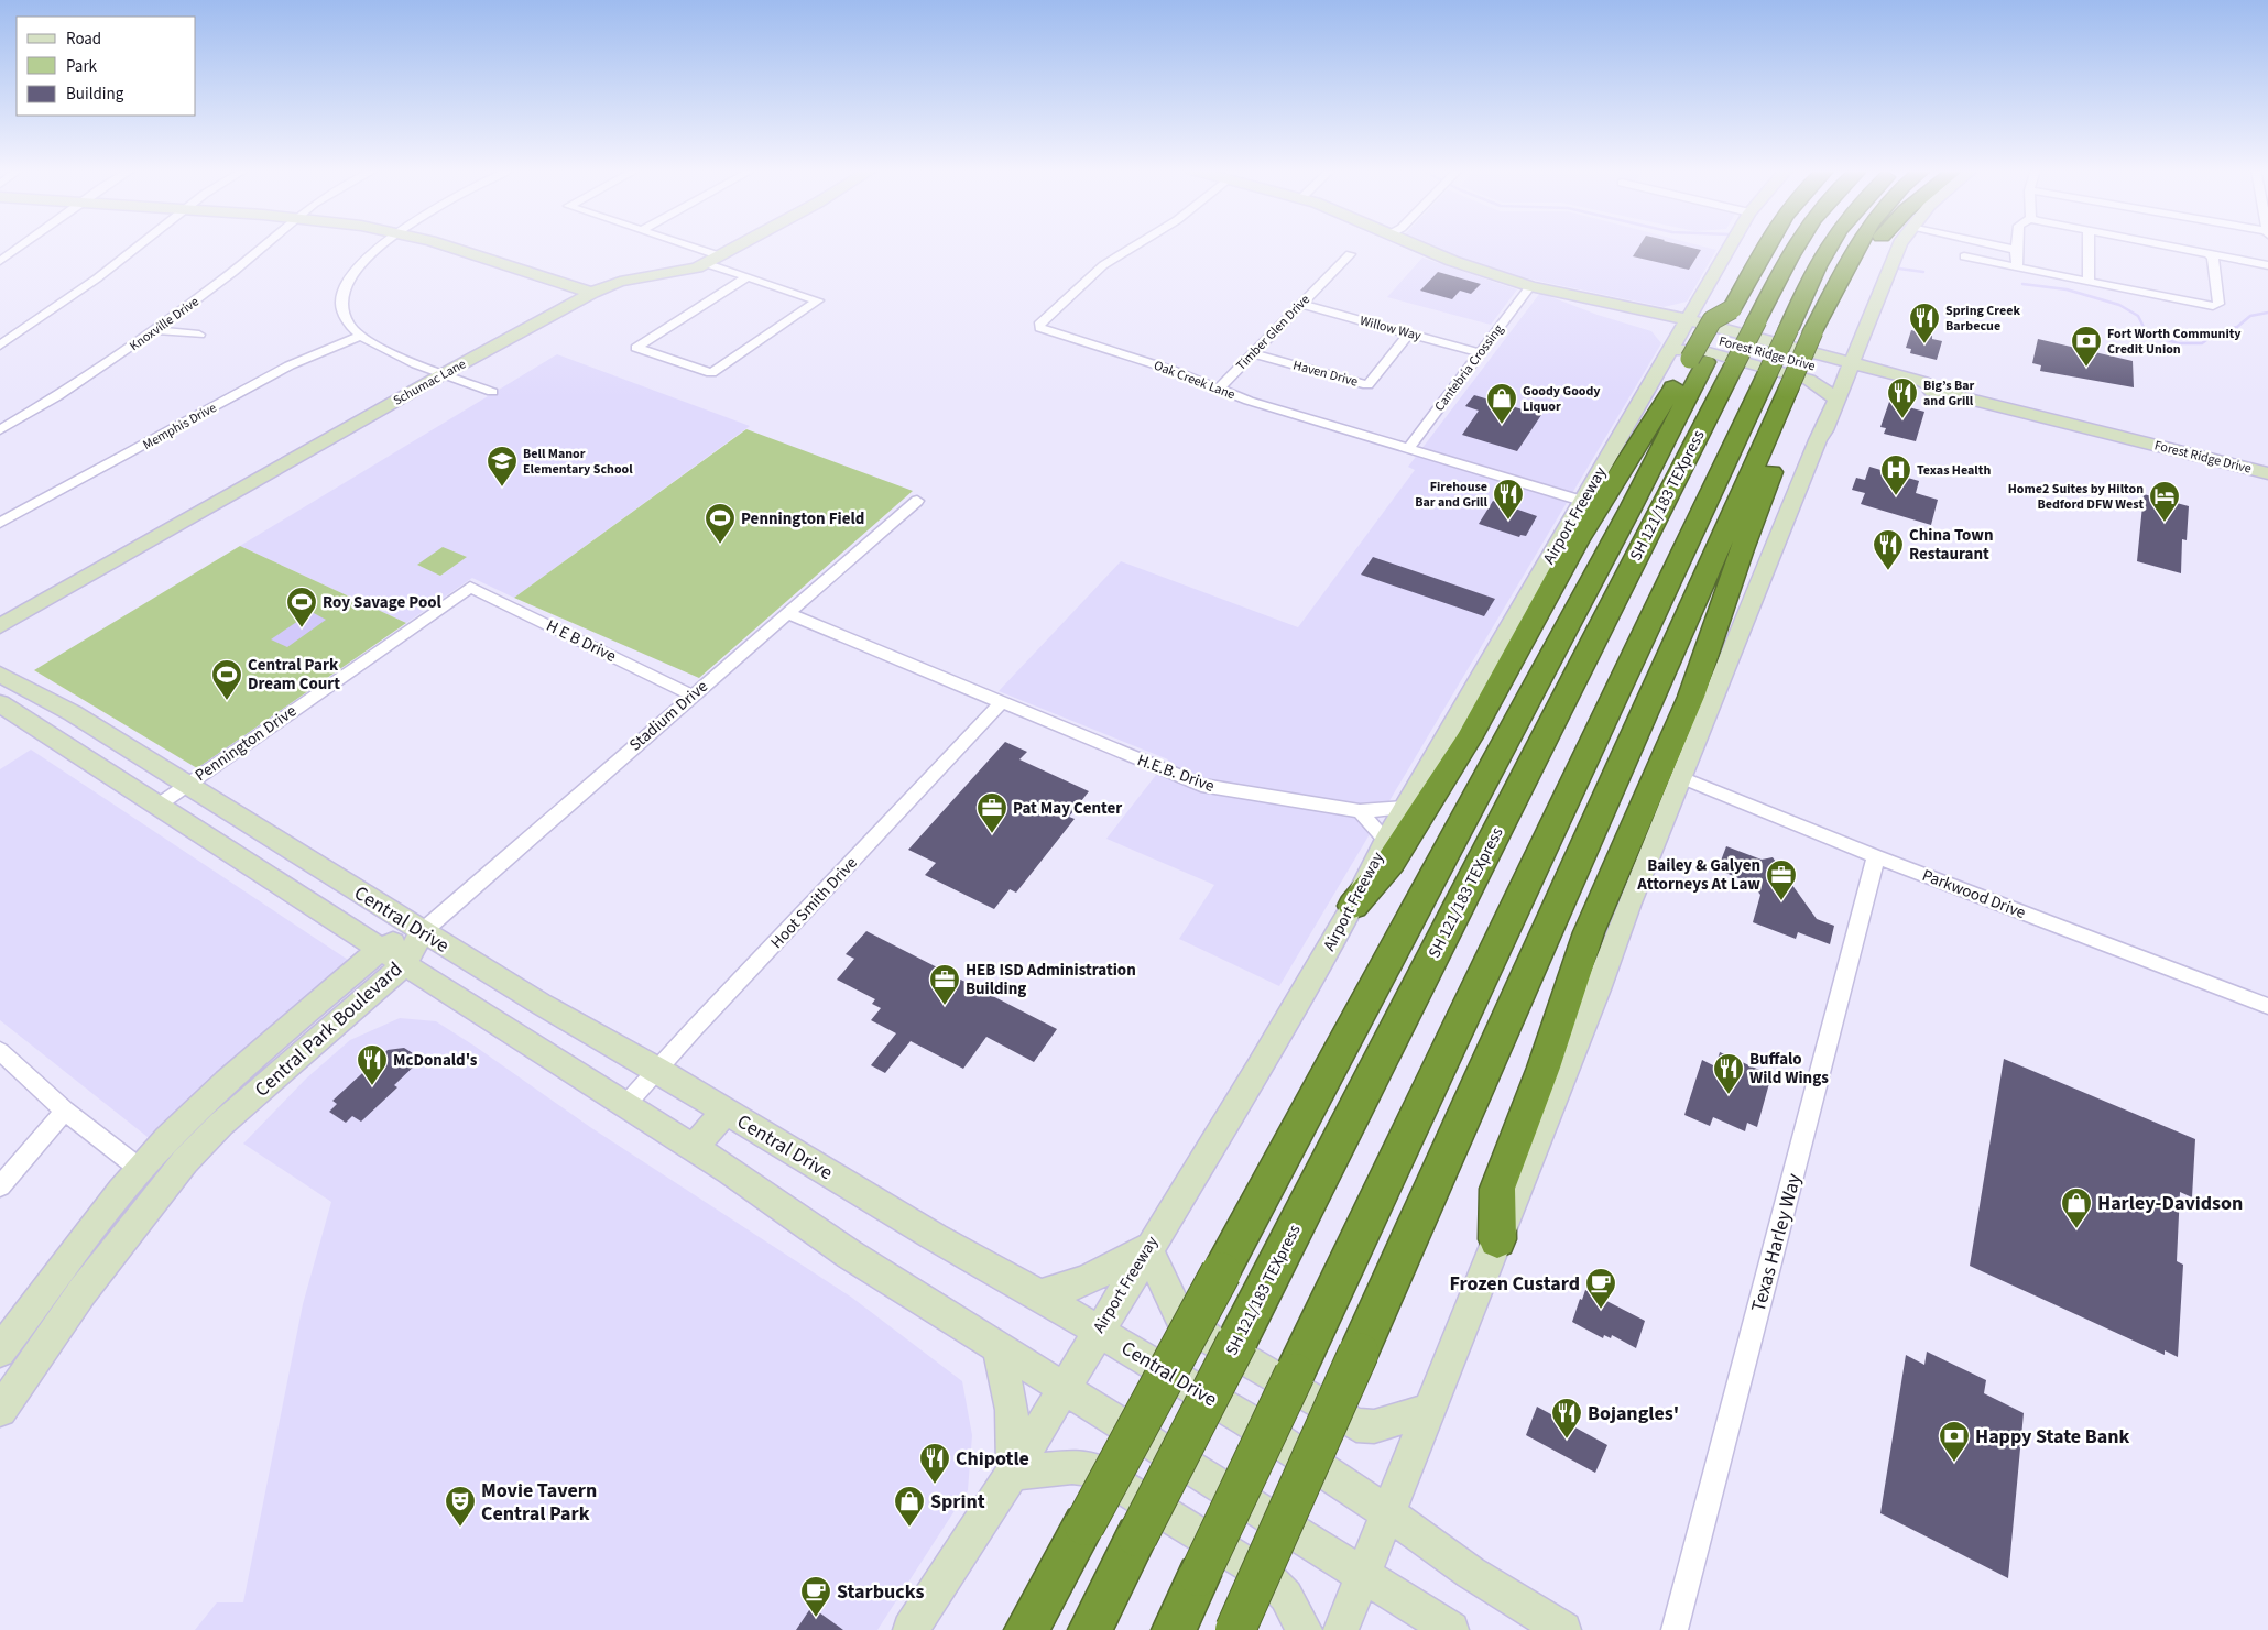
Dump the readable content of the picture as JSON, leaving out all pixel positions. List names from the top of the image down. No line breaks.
{"streets":{"highway":["SH 121/183 TEXpress","Airport Freeway"],"main road":["Forest Ridge Drive","Schumac Lane","Central Drive","Central Park Boulevard"],"street":["Knoxville Drive","Willow Way","Timber Glen Drive","Cantebria Crossing","Haven Drive","Oak Creek Lane","Memphis Drive","H E B Drive","Stadium Drive","Pennington Drive","H.E.B. Drive","Parkwood Drive","Hoot Smith Drive","Texas Harley Way"]},"crossings":[["Willow Way","Timber Glen Drive"],["Willow Way","Cantebria Crossing"],["Willow Way","Haven Drive"],["Timber Glen Drive","Haven Drive"],["Timber Glen Drive","Oak Creek Lane"],["Forest Ridge Drive","Cantebria Crossing"],["Forest Ridge Drive","Airport Freeway"],["Cantebria Crossing","Oak Creek Lane"],["Oak Creek Lane","Airport Freeway"],["Airport Freeway","H.E.B. Drive"],["Airport Freeway","Central Drive"],["H E B Drive","Stadium Drive"],["H E B Drive","Pennington Drive"],["Stadium Drive","Central Drive"],["Stadium Drive","Central Park Boulevard"],["Pennington Drive","Central Drive"],["H.E.B. Drive","Hoot Smith Drive"],["Parkwood Drive","Texas Harley Way"],["Hoot Smith Drive","Central Drive"],["Central Drive","Central Park Boulevard"]],"places":{"restaurant":["Spring Creek Barbecue","Big’s Bar and Grill","Firehouse Bar and Grill","China Town Restaurant","McDonald's","Buffalo Wild Wings","Bojangles'","Chipotle"],"bank":["Fort Worth Community Credit Union","Happy State Bank"],"shop":["Goody Goody Liquor","Harley-Davidson","Sprint"],"school or university":["Bell Manor Elementary School"],"hospital":["Texas Health"],"hotel":["Home2 Suites by Hilton Bedford DFW West"],"sports":["Pennington Field","Roy Savage Pool","Central Park Dream Court"],"office":["Pat May Center","Bailey & Galyen Attorneys At Law","HEB ISD Administration Building"],"cafe":["Frozen Custard","Starbucks"],"theatre":["Movie Tavern Central Park"]},"legend":["Road","Park","Building"]}
